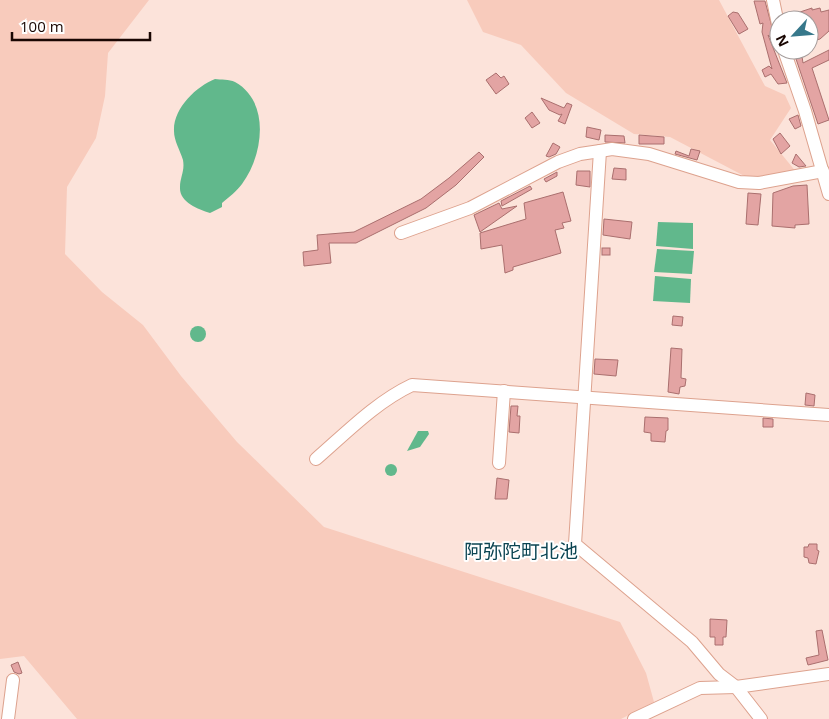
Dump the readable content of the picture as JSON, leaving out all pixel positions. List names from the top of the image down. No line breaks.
{"districts":["阿弥陀町北池"],"scale_bar":"100 m","north":"bottom left"}
